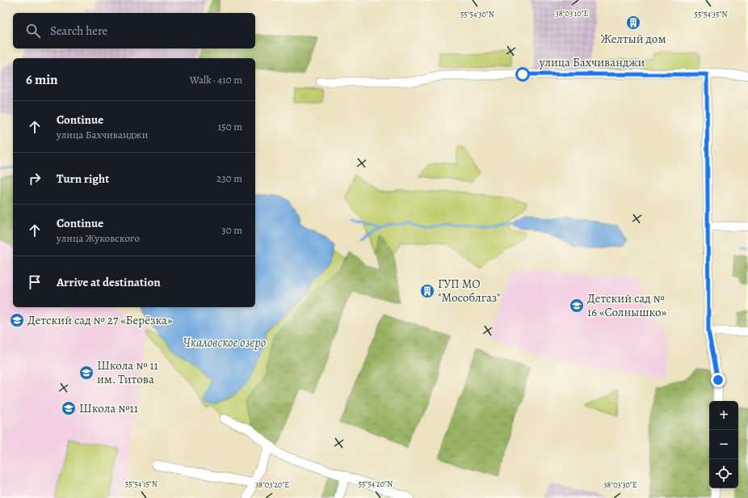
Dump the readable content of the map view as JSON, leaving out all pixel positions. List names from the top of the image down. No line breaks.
{"streets":{"street":["улица Бахчиванджи"]},"water":["Чкаловское озеро"],"places":{"building":["Желтый дом","ГУП МО \"Мособлгаз\""],"school or university":["Детский сад № 16 «Солнышко»","Детский сад № 27 «Берёзка»","Школа № 11 им. Титова","Школа №11"]},"page":{"search":"Search here","heading":["6 min","Walk · 410 m"],"list":[["Continue","улица Бахчиванджи","150 m"],["Turn right","230 m"],["Continue","улица Жуковского","30 m"],"Arrive at destination"],"map_buttons":["+","−"]},"coordinates":["38°03'10\"E","55°54'35\"N","55°54'30\"N","55°54'15\"N","55°54'20\"N","38°03'20\"E","38°03'30\"E"]}
